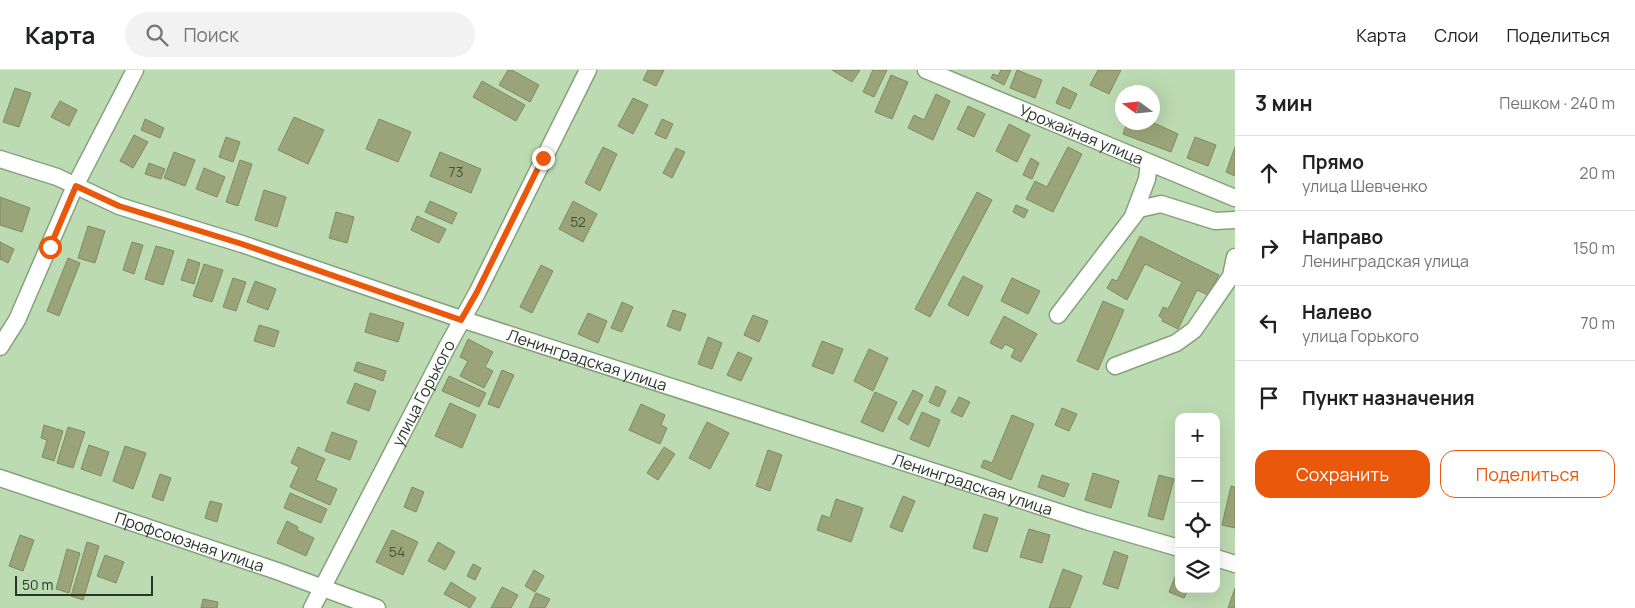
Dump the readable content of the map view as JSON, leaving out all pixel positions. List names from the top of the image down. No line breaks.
{"streets":{"street":["Урожайная улица","Ленинградская улица","улица Горького","Профсоюзная улица"]},"crossings":[["Ленинградская улица","улица Горького"],["улица Горького","Профсоюзная улица"]],"house_numbers":["73","52","54"],"scale_bar":"50 m","north":"left","page":{"header":"Карта","search":"Поиск","nav":["Карта","Слои","Поделиться"],"heading":["3 мин","Пешком · 240 m"],"list":[["Прямо","улица Шевченко","20 m"],["Направо","Ленинградская улица","150 m"],["Налево","улица Горького","70 m"],"Пункт назначения"],"map_buttons":["+","−"],"buttons":["Сохранить","Поделиться"],"scale":"50 m"}}
